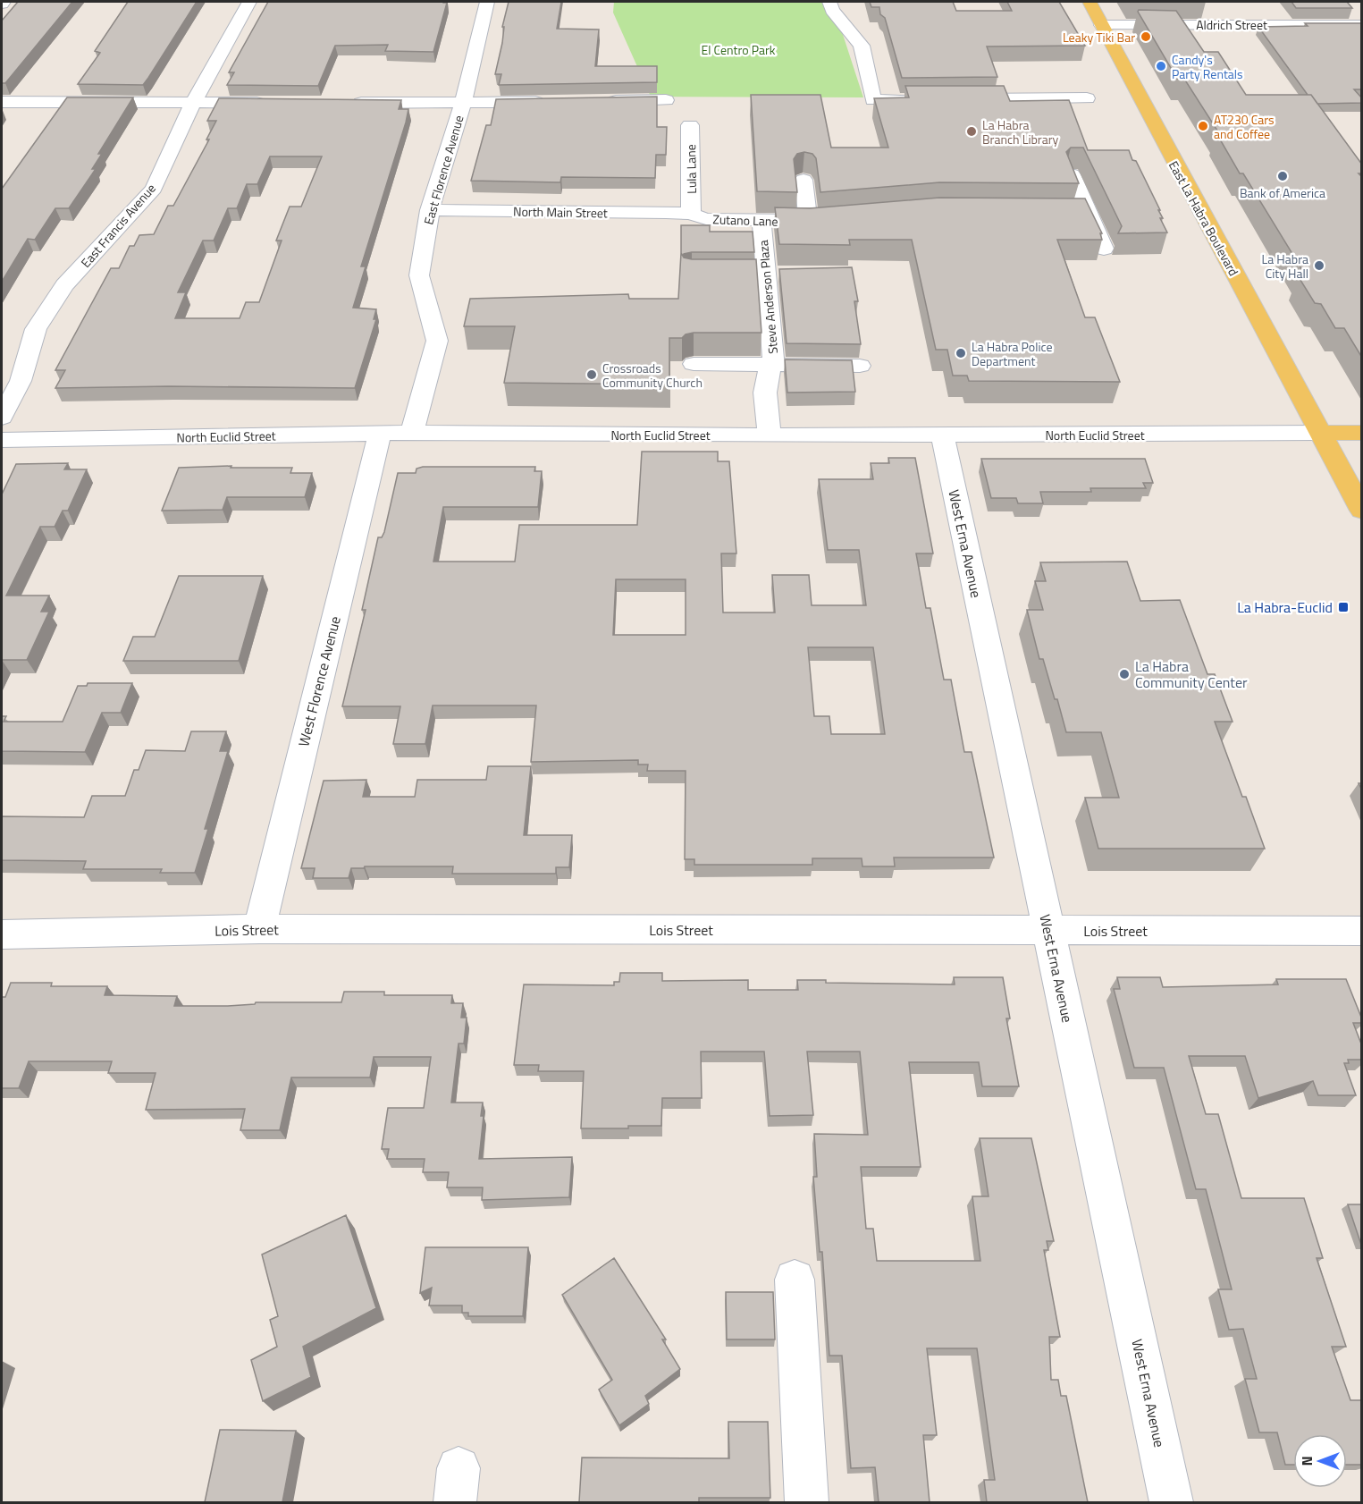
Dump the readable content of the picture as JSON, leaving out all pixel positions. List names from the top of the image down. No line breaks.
{"streets":{"main road":["East La Habra Boulevard"],"street":["Aldrich Street","Lula Lane","East Florence Avenue","North Main Street","Zutano Lane","East Francis Avenue","Steve Anderson Plaza","North Euclid Street","West Erna Avenue","West Florence Avenue","Lois Street"]},"crossings":[["Aldrich Street","East La Habra Boulevard"],["Lula Lane","North Main Street"],["Lula Lane","Zutano Lane"],["East Florence Avenue","North Main Street"],["East Florence Avenue","North Euclid Street"],["North Main Street","Zutano Lane"],["East La Habra Boulevard","North Euclid Street"],["Zutano Lane","Steve Anderson Plaza"],["Steve Anderson Plaza","North Euclid Street"],["North Euclid Street","West Erna Avenue"],["North Euclid Street","West Florence Avenue"],["West Erna Avenue","Lois Street"],["West Florence Avenue","Lois Street"]],"parks":["El Centro Park"],"places":{"other":["Leaky Tiki Bar","Candy's Party Rentals","AT230 Cars and Coffee","La Habra Branch Library","Bank of America","La Habra City Hall","La Habra Police Department","Crossroads Community Church","La Habra Community Center"],"transit":["La Habra-Euclid"]},"north":"left"}
